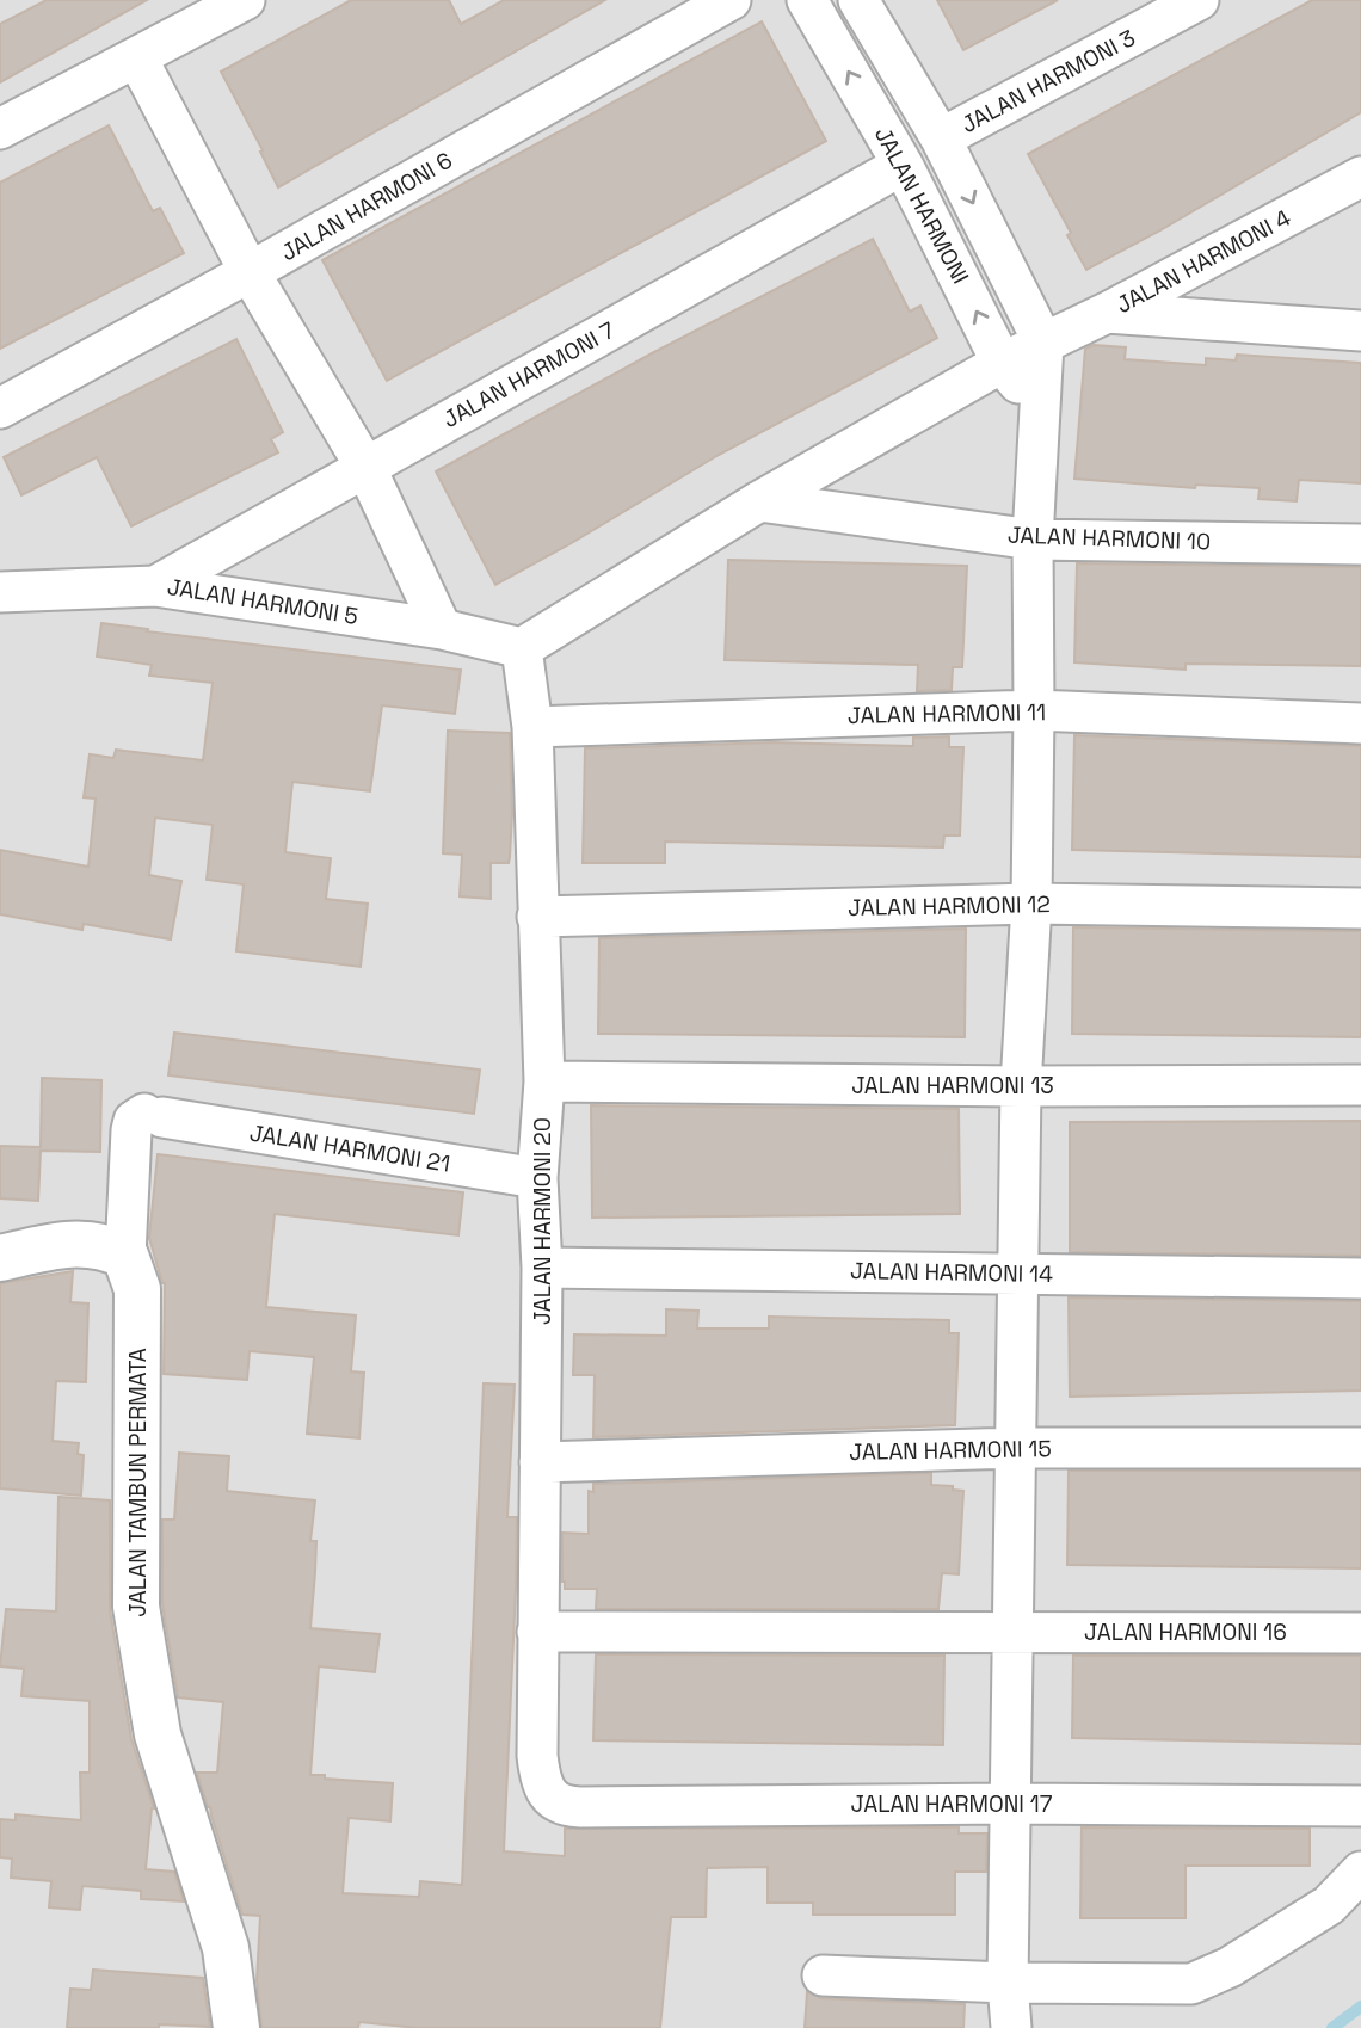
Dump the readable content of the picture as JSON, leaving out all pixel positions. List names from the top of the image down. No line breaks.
{"streets":{"street":["JALAN HARMONI 3","JALAN HARMONI","JALAN HARMONI 6","JALAN HARMONI 4","JALAN HARMONI 7","JALAN HARMONI 10","JALAN HARMONI 5","JALAN HARMONI 11","JALAN HARMONI 12","JALAN HARMONI 13","JALAN HARMONI 21","JALAN HARMONI 20","JALAN HARMONI 14","JALAN HARMONI 15","JALAN TAMBUN PERMATA","JALAN HARMONI 16","JALAN HARMONI 17"]},"crossings":[["JALAN HARMONI 3","JALAN HARMONI"],["JALAN HARMONI","JALAN HARMONI 4"],["JALAN HARMONI","JALAN HARMONI 7"],["JALAN HARMONI 4","JALAN HARMONI 10"],["JALAN HARMONI 4","JALAN HARMONI 5"],["JALAN HARMONI 4","JALAN HARMONI 20"],["JALAN HARMONI 7","JALAN HARMONI 5"],["JALAN HARMONI 5","JALAN HARMONI 20"],["JALAN HARMONI 11","JALAN HARMONI 20"],["JALAN HARMONI 12","JALAN HARMONI 20"],["JALAN HARMONI 13","JALAN HARMONI 20"],["JALAN HARMONI 21","JALAN HARMONI 20"],["JALAN HARMONI 21","JALAN TAMBUN PERMATA"],["JALAN HARMONI 20","JALAN HARMONI 14"],["JALAN HARMONI 20","JALAN HARMONI 15"],["JALAN HARMONI 20","JALAN HARMONI 16"],["JALAN HARMONI 20","JALAN HARMONI 17"]]}
